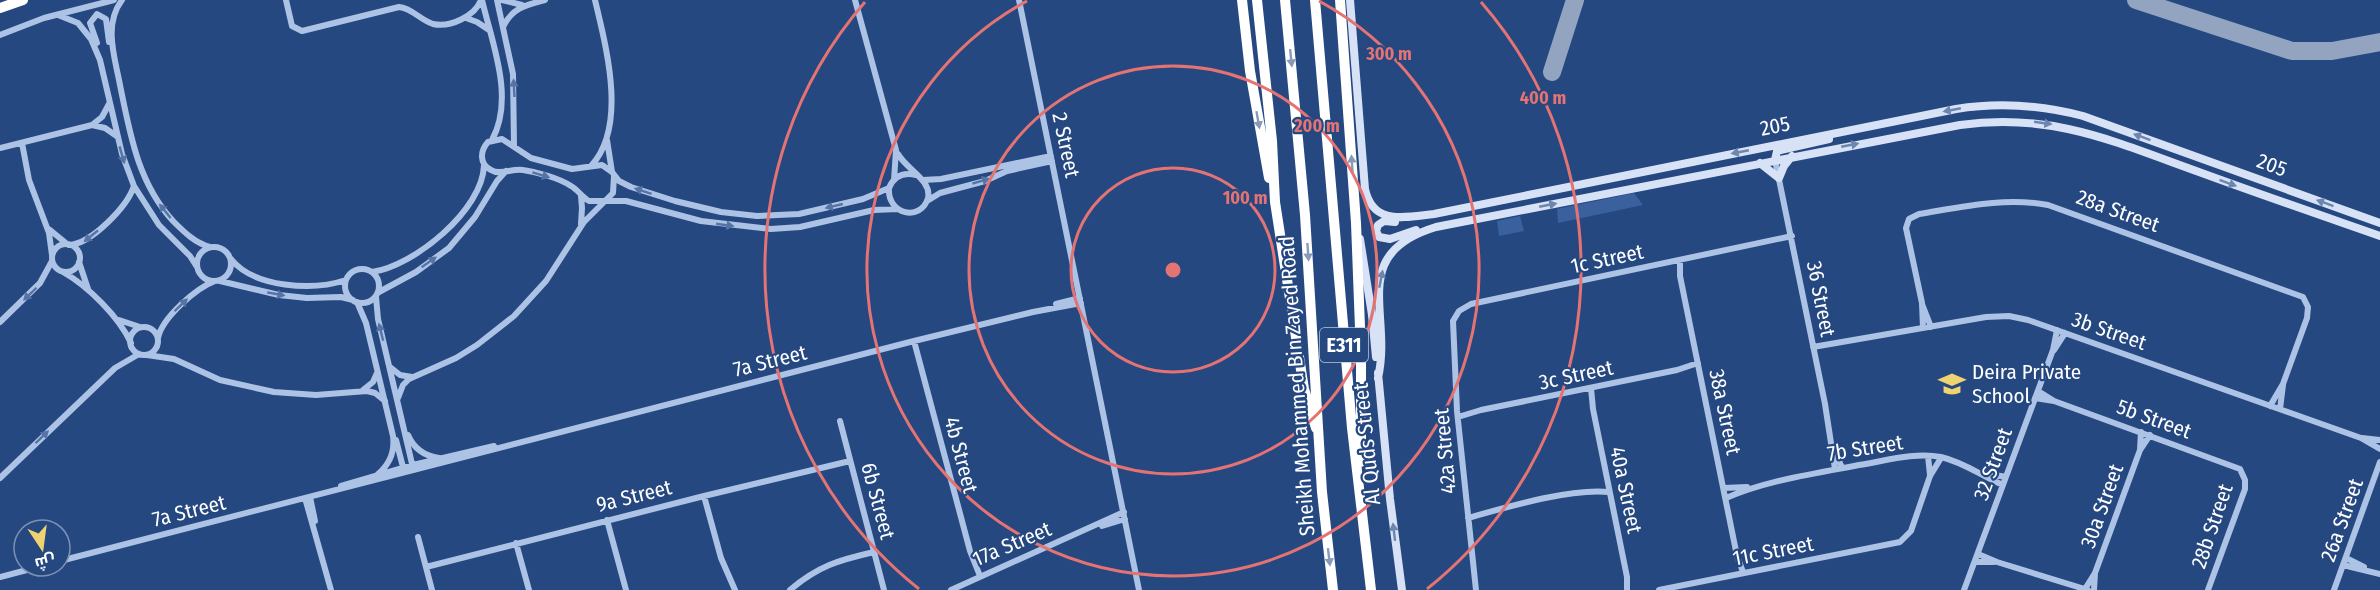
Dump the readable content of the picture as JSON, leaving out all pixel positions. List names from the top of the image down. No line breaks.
{"streets":{"highway":["E311","Sheikh Mohammed Bin Zayed Road"],"street":["205","2 Street","28a Street","1c Street","36 Street","3b Street","7a Street","3c Street","38a Street","5b Street","Al Quds Street","7b Street","42a Street","4b Street","32 Street","40a Street","9a Street","6b Street","30a Street","26a Street","28b Street","17a Street","11c Street"]},"crossings":[["205","36 Street"],["205","Al Quds Street"],["2 Street","7a Street"],["2 Street","17a Street"],["28a Street","3b Street"],["1c Street","36 Street"],["1c Street","38a Street"],["1c Street","42a Street"],["36 Street","3b Street"],["36 Street","7b Street"],["3b Street","32 Street"],["7a Street","4b Street"],["3c Street","38a Street"],["3c Street","42a Street"],["3c Street","40a Street"],["38a Street","7b Street"],["38a Street","11c Street"],["5b Street","32 Street"],["5b Street","30a Street"],["5b Street","28b Street"],["7b Street","32 Street"],["4b Street","17a Street"],["9a Street","6b Street"]],"one_way":["Al Quds Street"],"places":{"school or university":["Deira Private School"]},"north":"bottom","rings":["300 m","400 m","200 m","100 m"]}
